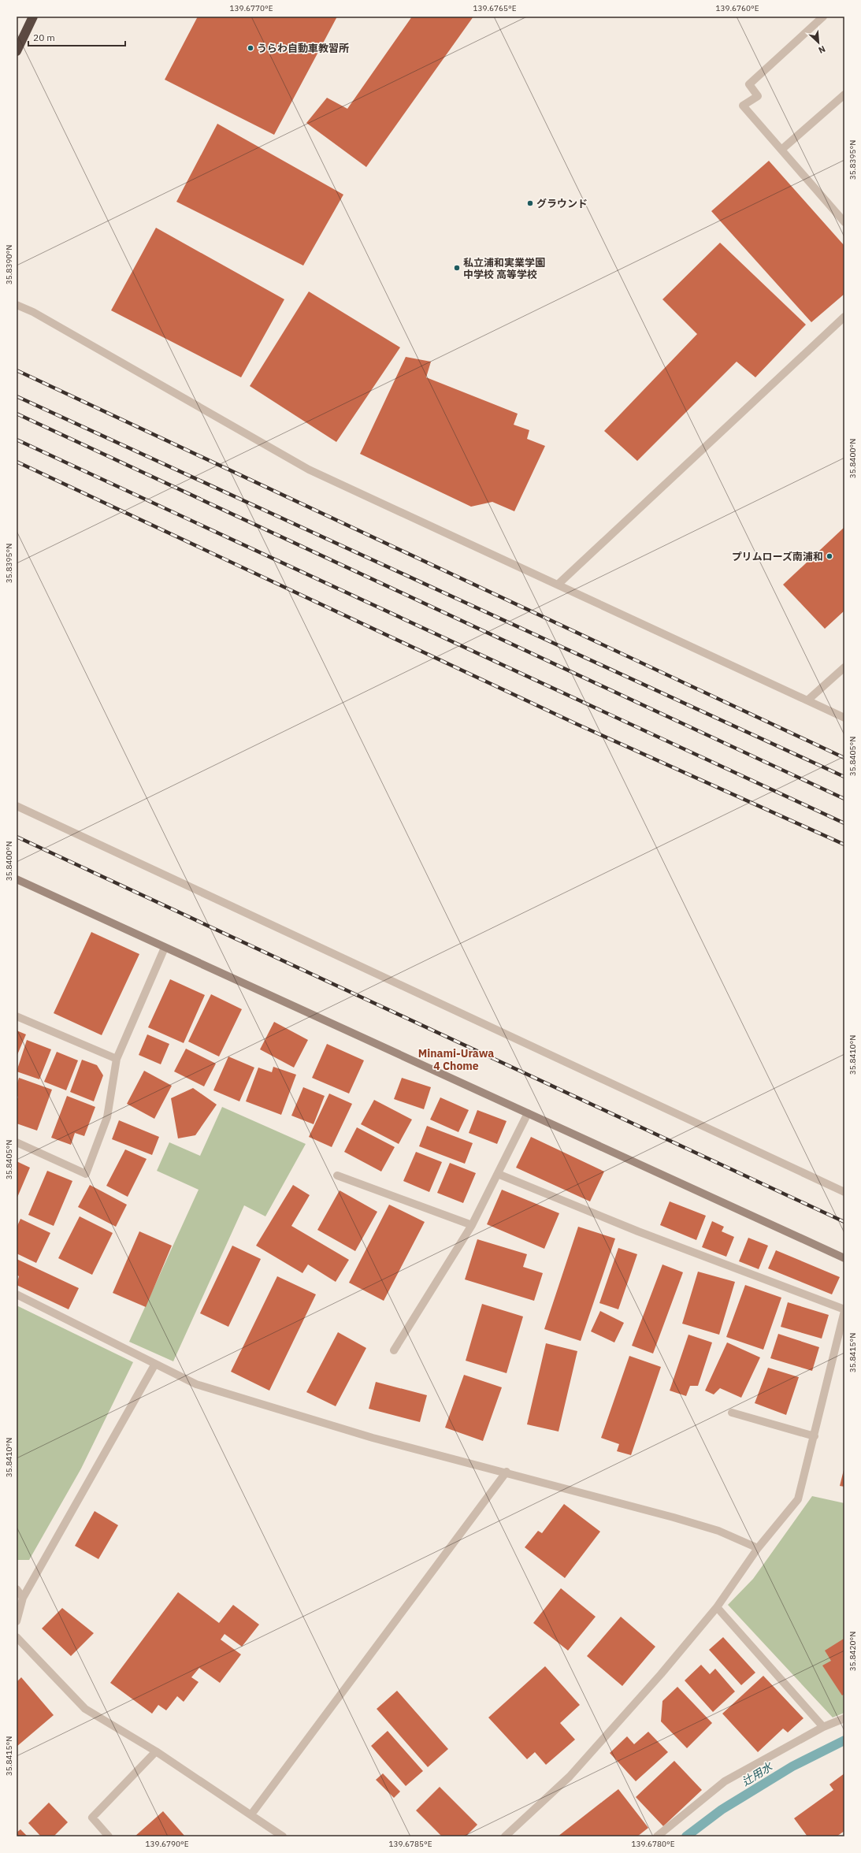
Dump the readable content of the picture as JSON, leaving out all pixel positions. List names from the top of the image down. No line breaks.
{"districts":["Minami-Urawa 4 Chome"],"water":["辻用水"],"places":["うらわ自動車教習所","グラウンド","私立浦和実業学園 中学校 高等学校","プリムローズ南浦和"],"scale_bar":"20 m","north":"bottom right","coordinates":["139.6770°E","139.6765°E","139.6760°E","35.8395°N","35.8390°N","35.8400°N","35.8405°N","35.8410°N","35.8415°N","35.8420°N","139.6790°E","139.6785°E","139.6780°E"]}
